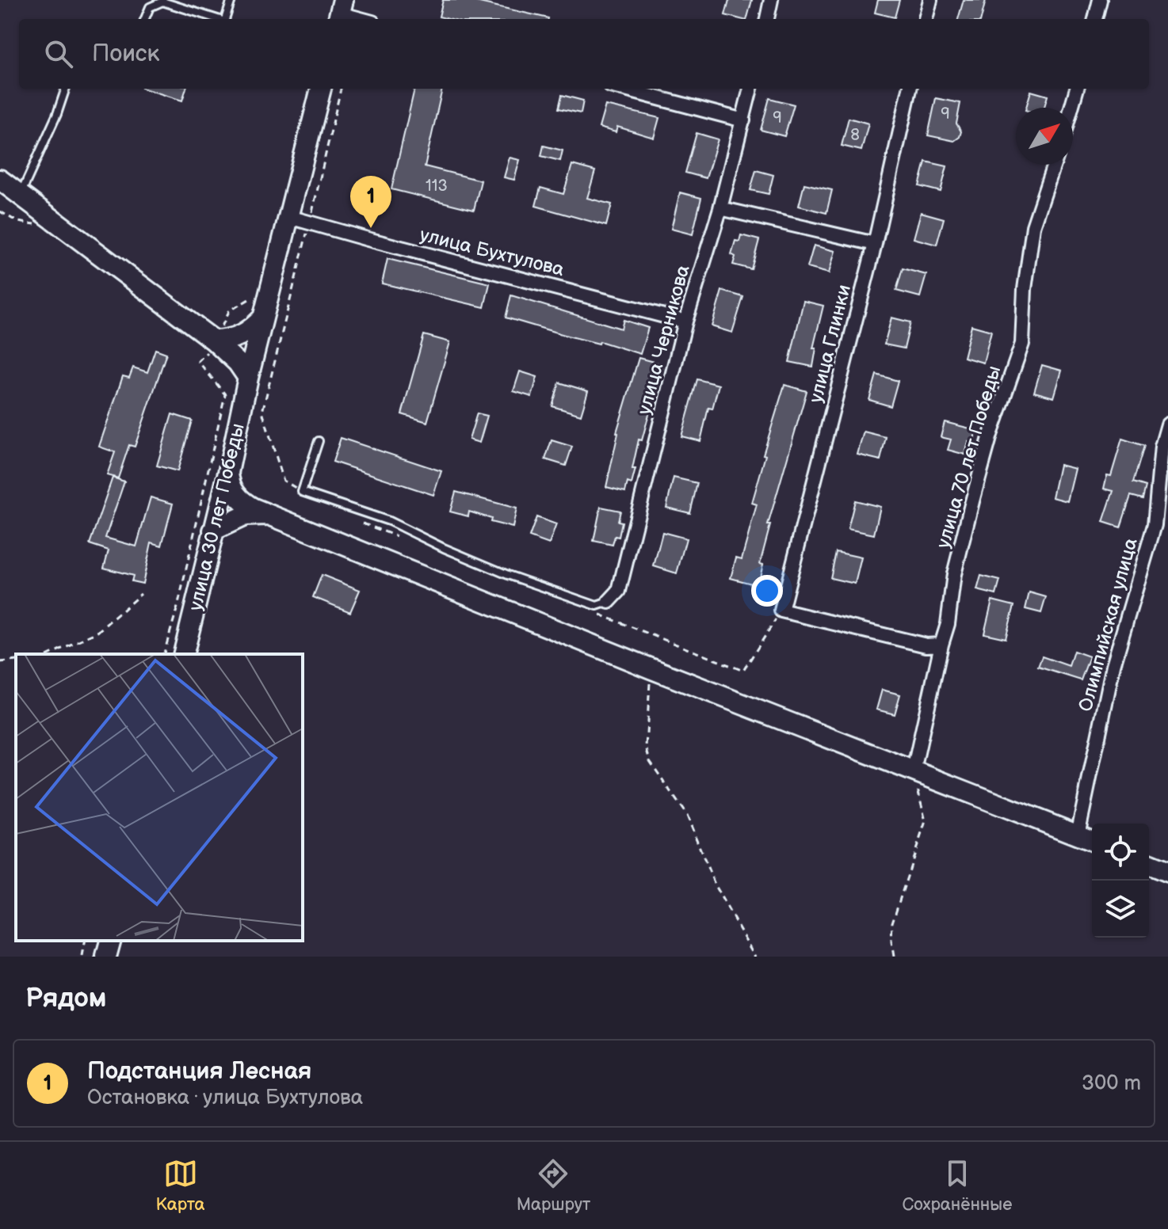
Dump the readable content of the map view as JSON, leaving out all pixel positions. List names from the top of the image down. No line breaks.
{"streets":{"main road":["улица 30 лет Победы"],"street":["улица Бухтулова","улица Черникова","улица Глинки","улица 70 лет Победы","Олимпийская улица"]},"crossings":[["улица Бухтулова","улица Черникова"],["улица Бухтулова","улица 30 лет Победы"],["улица Глинки","улица 70 лет Победы"]],"house_numbers":["9","9","8","113"],"north":"top right","page":{"search":"Поиск","pins":"1","heading":"Рядом","list":[{"mark":"1","name":"Подстанция Лесная","note":"Остановка · улица Бухтулова","value":"300 m"}],"nav":["Карта","Маршрут","Сохранённые"]}}
